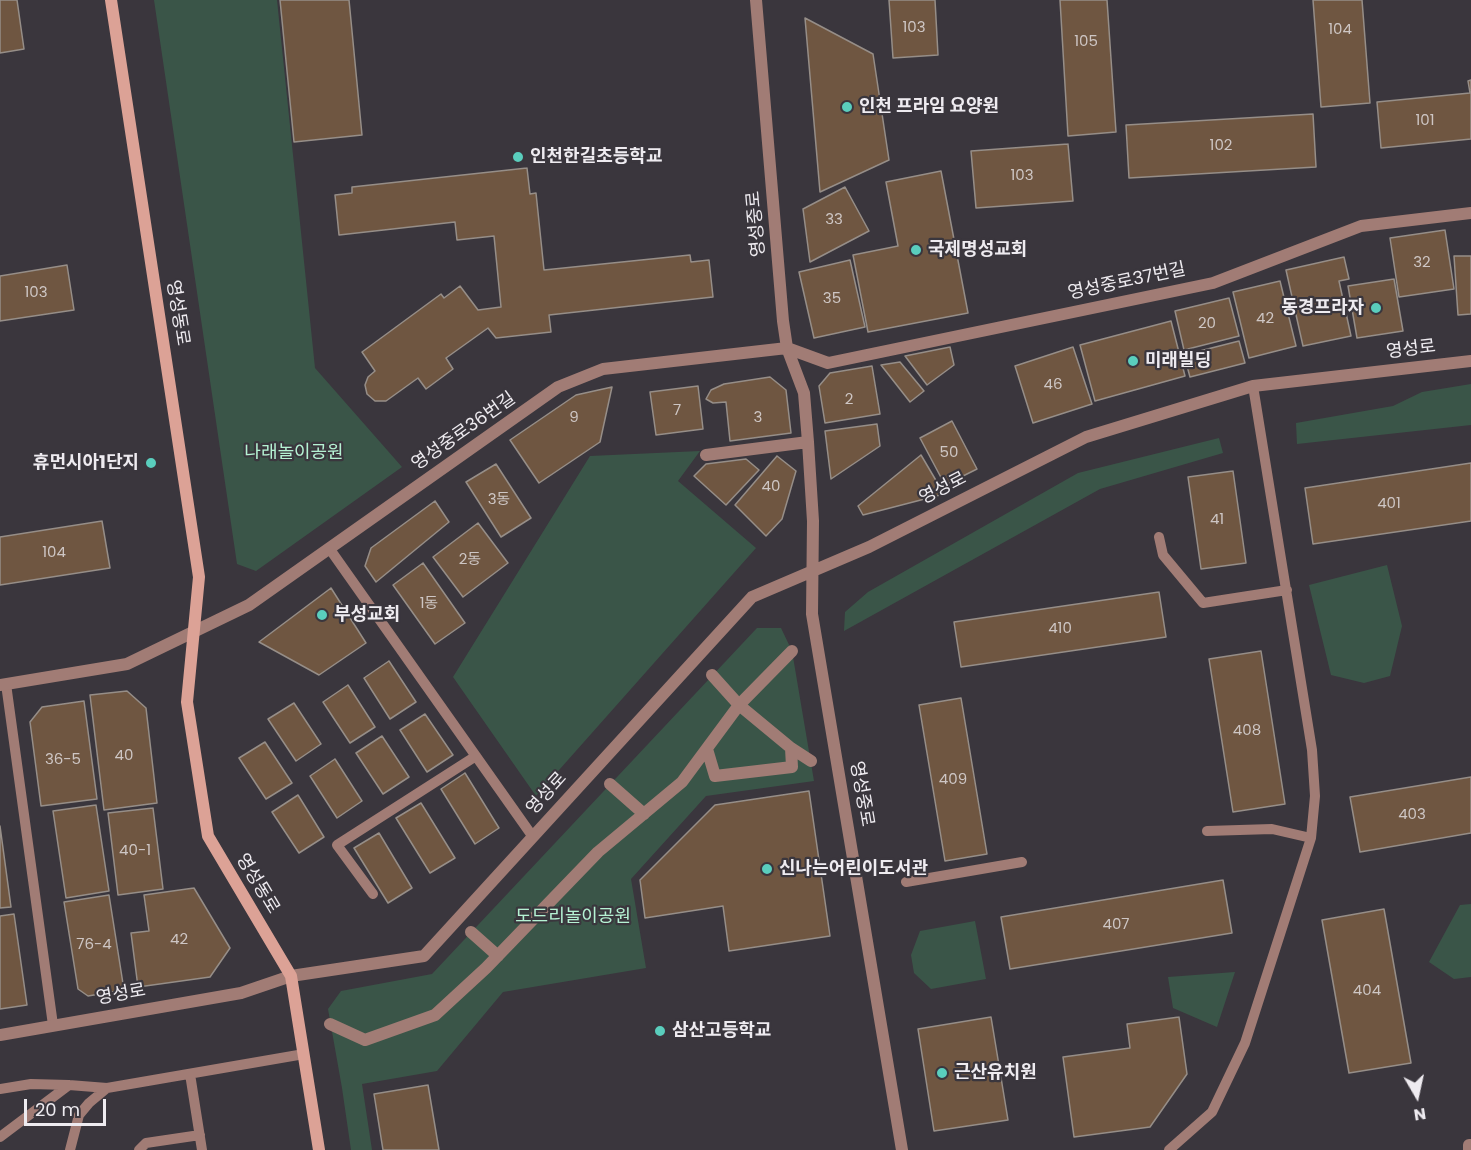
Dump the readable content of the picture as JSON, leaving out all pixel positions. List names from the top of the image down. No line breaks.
{"streets":{"street":["영성중로","영성중로37번길","영성동로","영성로","영성중로36번길"]},"crossings":[["영성중로","영성중로37번길"],["영성중로","영성로"],["영성중로","영성중로36번길"],["영성중로37번길","영성중로36번길"],["영성동로","영성로"],["영성동로","영성중로36번길"],["영성로","영성중로36번길"]],"parks":["나래놀이공원","도드리놀이공원"],"places":["인천 프라임 요양원","인천한길초등학교","국제명성교회","동경프라자","미래빌딩","휴먼시아1단지","부성교회","신나는어린이도서관","삼산고등학교","근산유치원"],"house_numbers":["103","104","105","101","102","103","33","32","103","35","42","20","46","2","7","9","3","50","40","3동","401","41","104","2동","1동","410","408","40","36-5","409","403","40-1","407","42","76-4","404"],"scale_bar":"20 m","north":"bottom"}
